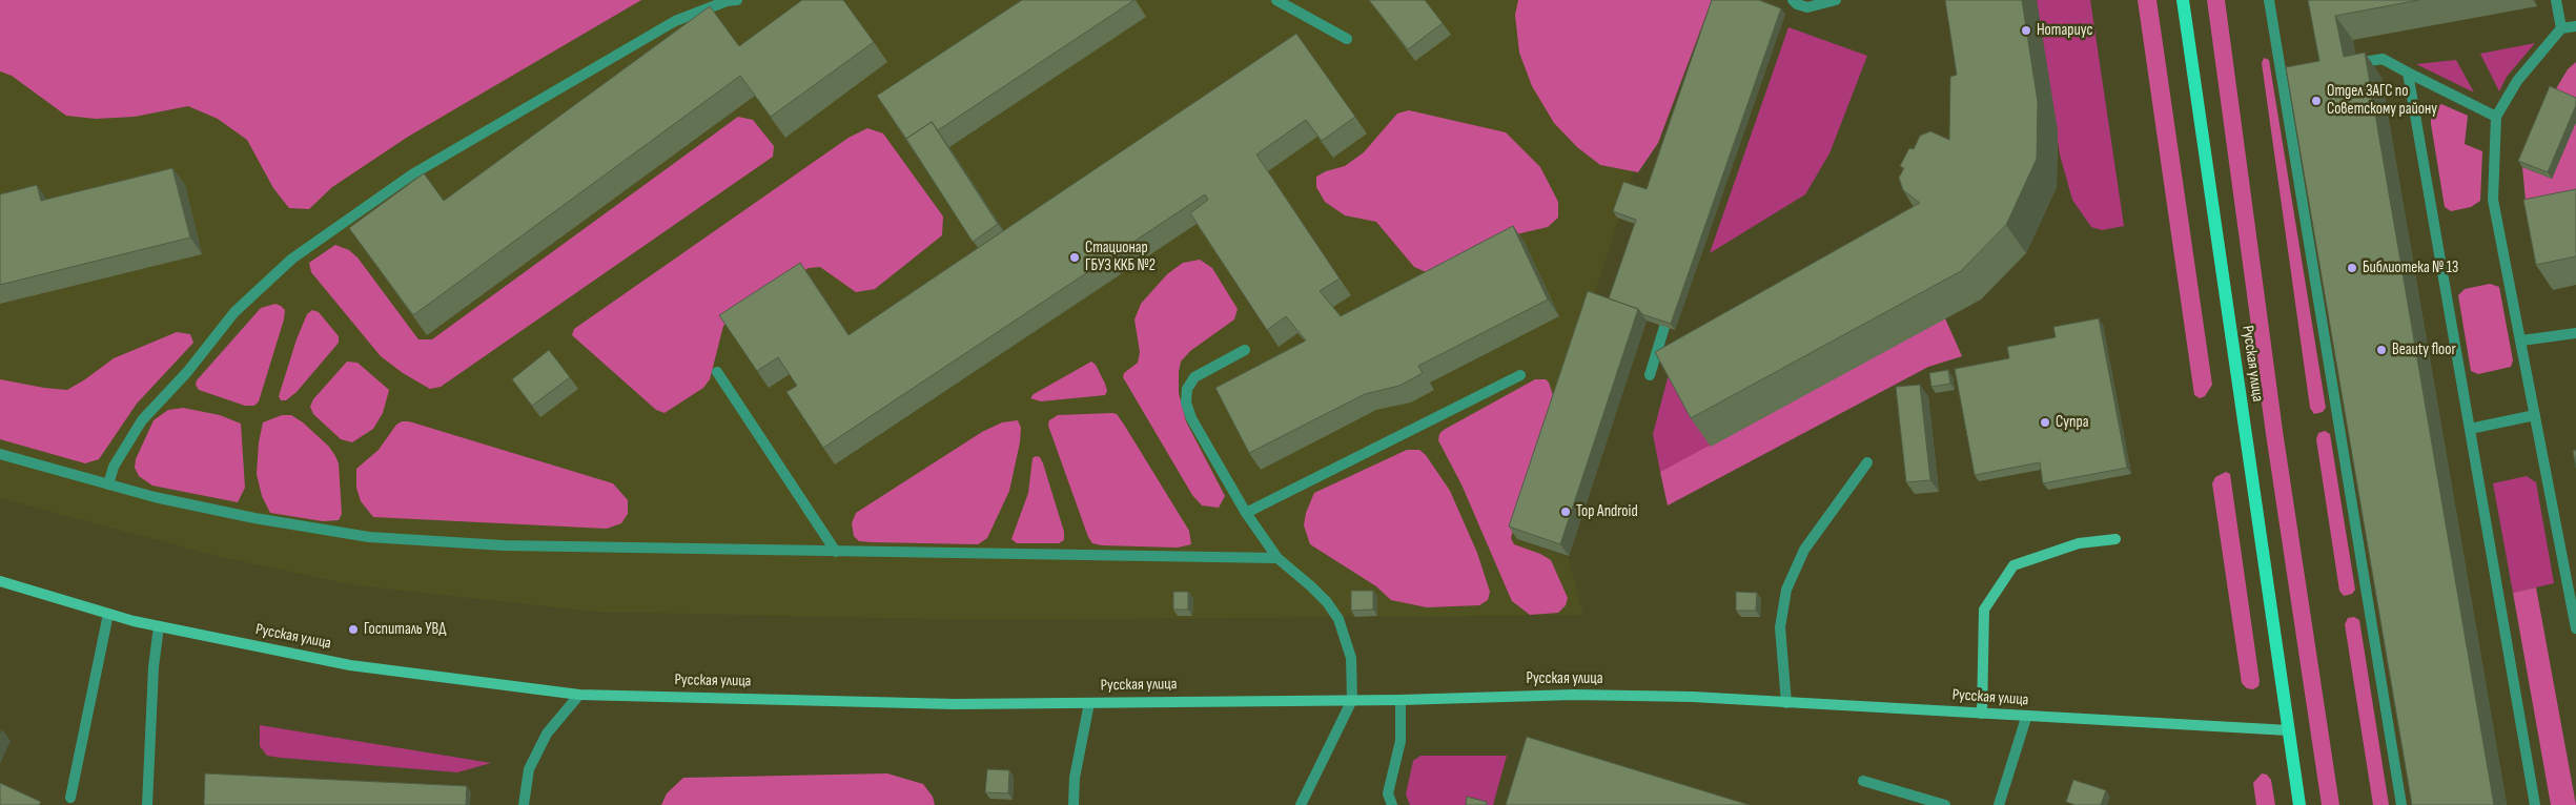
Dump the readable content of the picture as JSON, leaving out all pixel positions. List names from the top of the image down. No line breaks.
{"streets":{"main road":["Русская улица"]},"places":["Нотариус","Отдел ЗАГС по Советскому району","Стационар ГБУЗ ККБ №2","Библиотека № 13","Beauty floor","Супра","Top Android","Госпиталь УВД"]}
